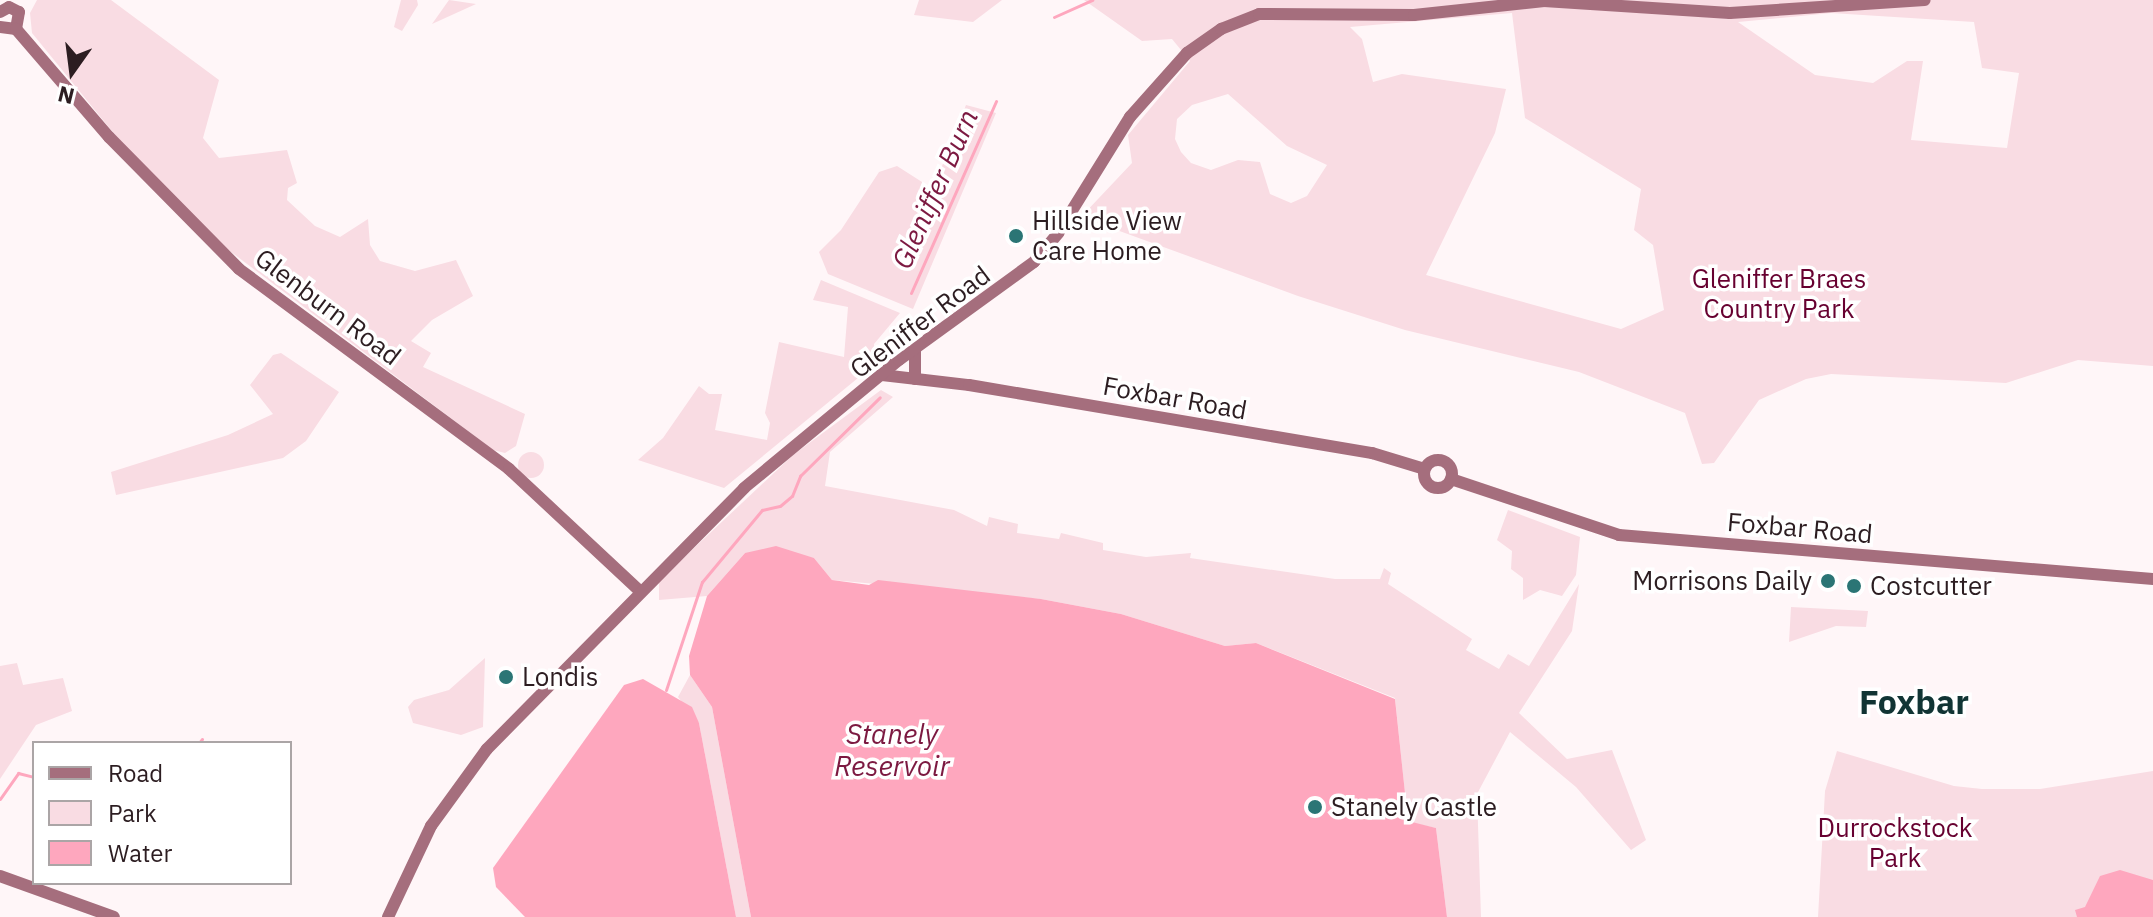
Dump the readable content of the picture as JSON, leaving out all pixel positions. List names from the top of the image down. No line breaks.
{"streets":{"street":["Glenburn Road","Gleniffer Road","Foxbar Road"]},"crossings":[["Glenburn Road","Gleniffer Road"],["Gleniffer Road","Foxbar Road"]],"districts":["Foxbar"],"water":["Gleniffer Burn","Stanely Reservoir"],"parks":["Gleniffer Braes Country Park","Durrockstock Park"],"places":["Hillside View Care Home","Morrisons Daily","Costcutter","Londis","Stanely Castle"],"legend":["Road","Park","Water"],"north":"bottom"}
